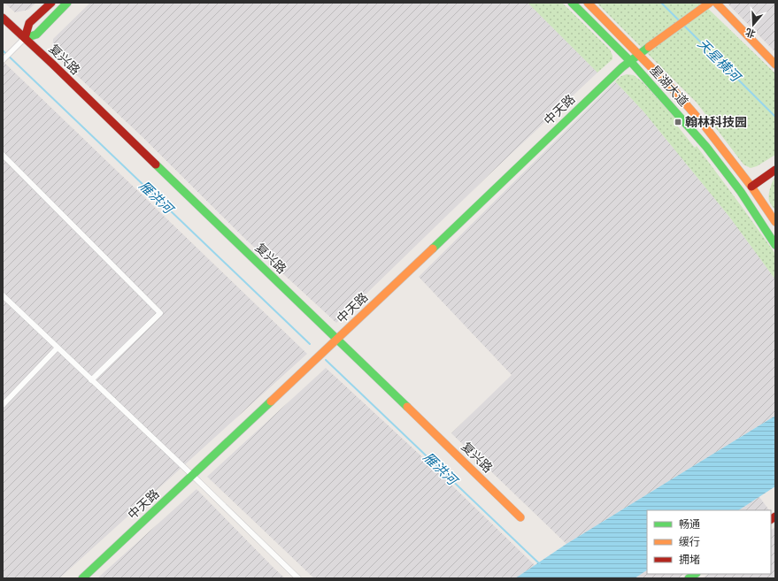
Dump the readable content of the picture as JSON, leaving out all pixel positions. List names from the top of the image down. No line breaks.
{"streets":{"street":["复兴路","星湖大道","中天路"]},"crossings":[["复兴路","中天路"],["星湖大道","中天路"]],"water":["天星横河","雁洪河"],"places":{"transit":["翰林科技园"]},"legend":["畅通","缓行","拥堵"],"north":"bottom"}
